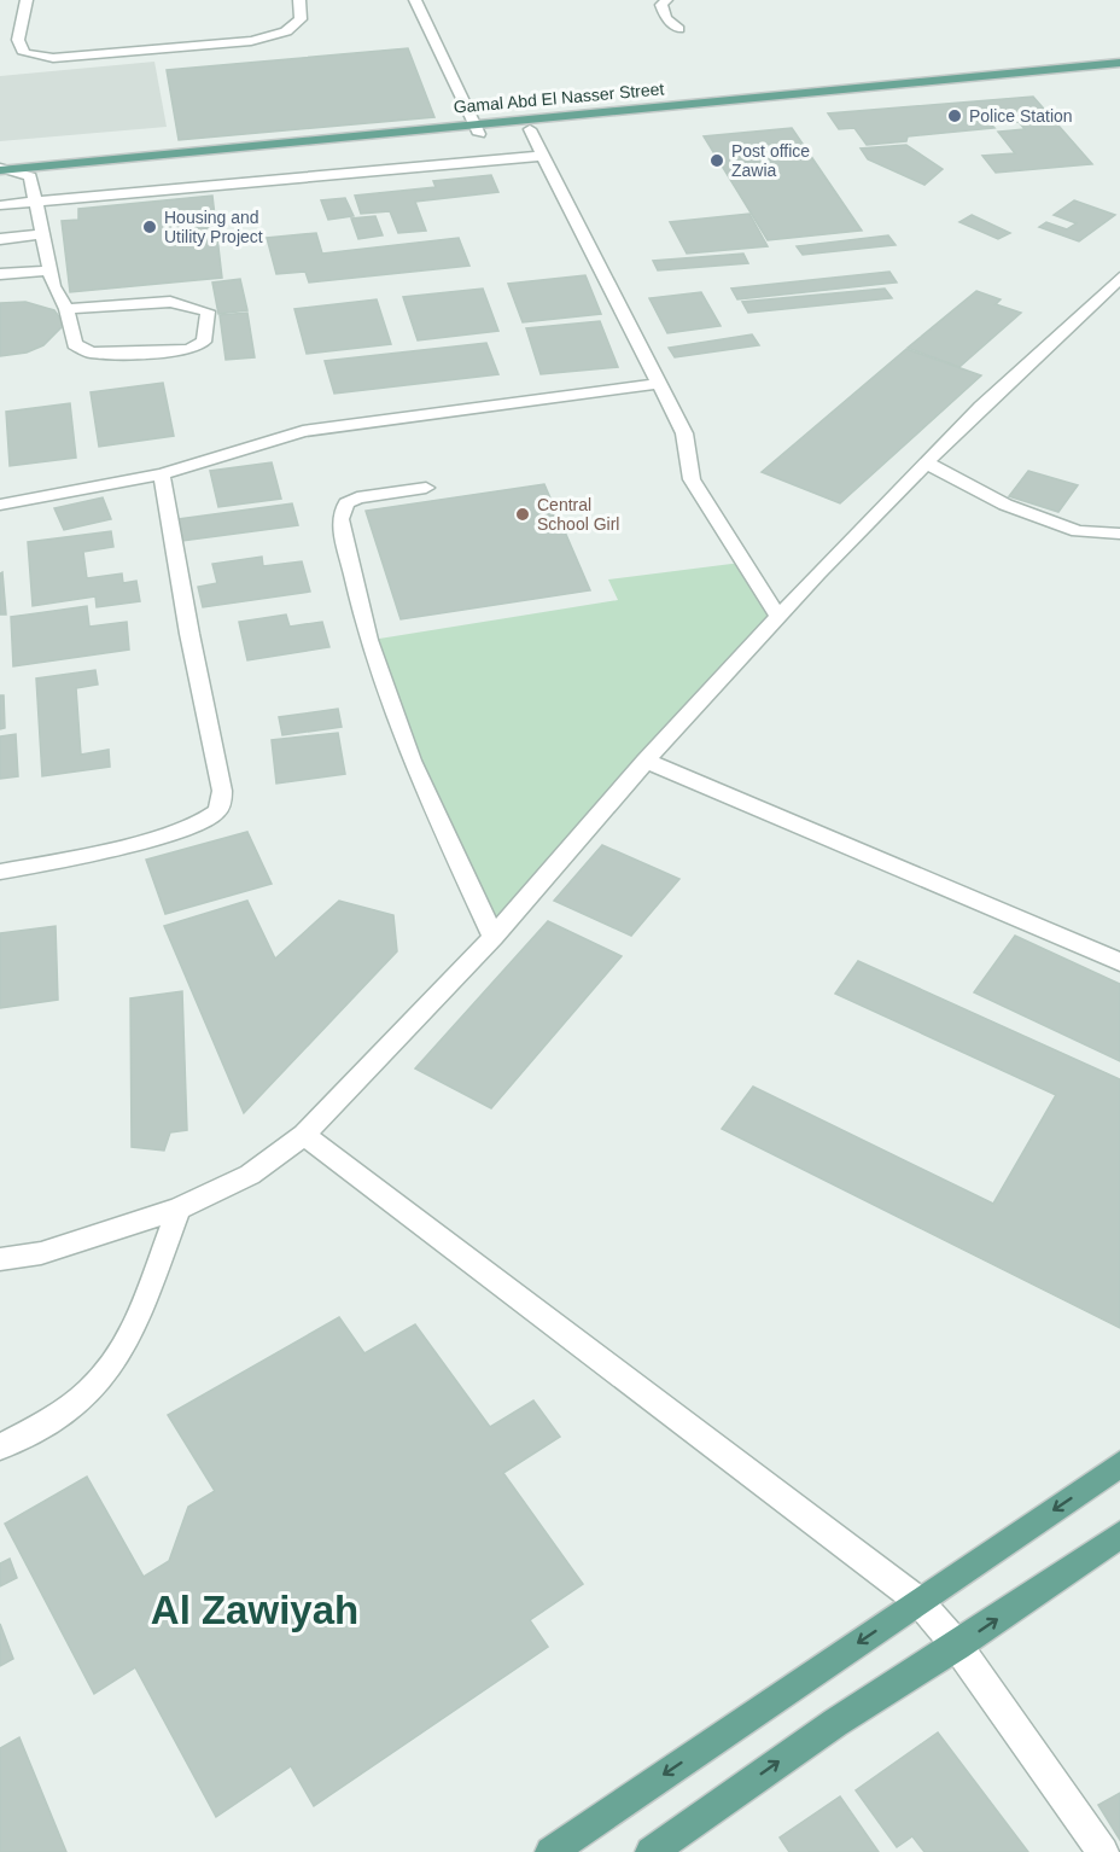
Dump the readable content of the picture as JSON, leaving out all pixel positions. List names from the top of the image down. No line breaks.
{"streets":{"main road":["Gamal Abd El Nasser Street"]},"districts":["Al Zawiyah"],"places":["Police Station","Post office Zawia","Housing and Utility Project","Central School Girl"]}
